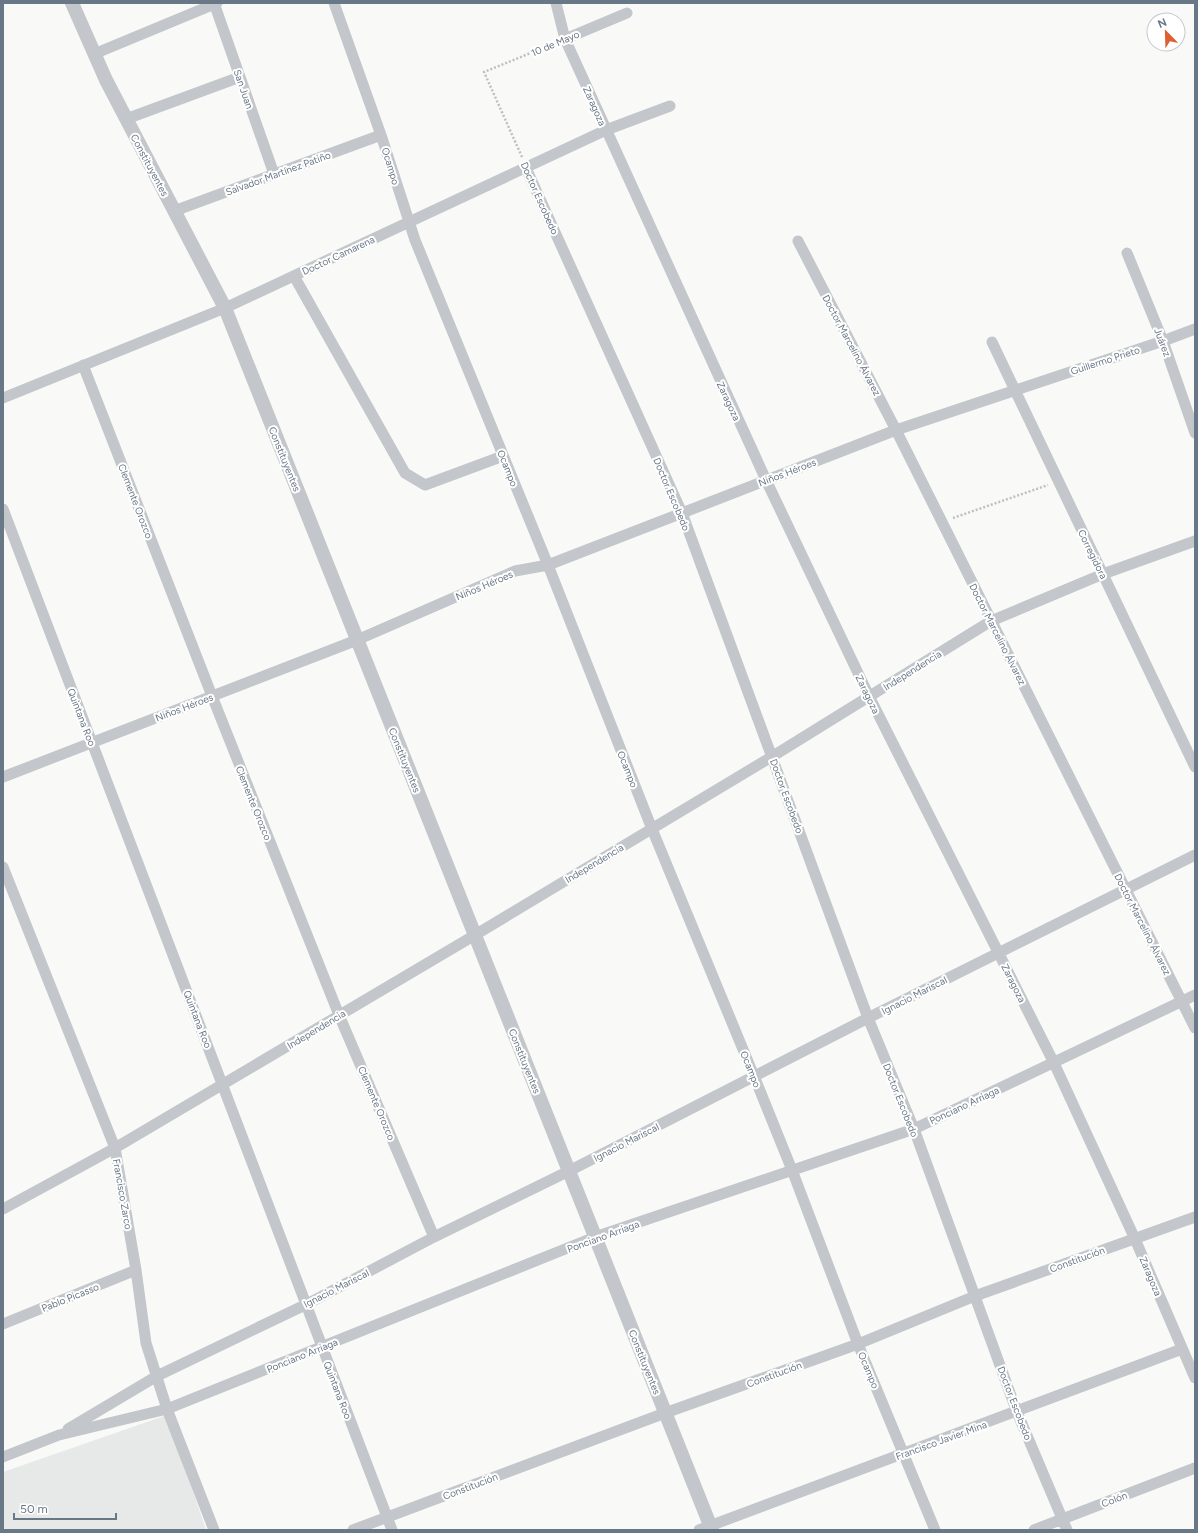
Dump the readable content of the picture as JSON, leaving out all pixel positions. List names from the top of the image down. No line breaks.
{"streets":{"street":["10 de Mayo","San Juan","Zaragoza","Constituyentes","Ocampo","Salvador Martínez Patiño","Doctor Escobedo","Doctor Camarena","Juárez","Doctor Marcelino Álvarez","Guillermo Prieto","Niños Héroes","Clemente Orozco","Corregidora","Independencia","Quintana Roo","Ignacio Mariscal","Ponciano Arriaga","Francisco Zarco","Constitución","Pablo Picasso","Francisco Javier Mina","Colón"]},"crossings":[["10 de Mayo","Zaragoza"],["10 de Mayo","Doctor Escobedo"],["San Juan","Salvador Martínez Patiño"],["Zaragoza","Doctor Camarena"],["Zaragoza","Niños Héroes"],["Zaragoza","Independencia"],["Zaragoza","Ignacio Mariscal"],["Zaragoza","Ponciano Arriaga"],["Zaragoza","Constitución"],["Zaragoza","Francisco Javier Mina"],["Constituyentes","Salvador Martínez Patiño"],["Constituyentes","Doctor Camarena"],["Constituyentes","Niños Héroes"],["Constituyentes","Independencia"],["Constituyentes","Ignacio Mariscal"],["Constituyentes","Ponciano Arriaga"],["Constituyentes","Constitución"],["Constituyentes","Francisco Javier Mina"],["Ocampo","Salvador Martínez Patiño"],["Ocampo","Doctor Camarena"],["Ocampo","Niños Héroes"],["Ocampo","Independencia"],["Ocampo","Ignacio Mariscal"],["Ocampo","Ponciano Arriaga"],["Ocampo","Constitución"],["Ocampo","Francisco Javier Mina"],["Doctor Escobedo","Doctor Camarena"],["Doctor Escobedo","Niños Héroes"],["Doctor Escobedo","Independencia"],["Doctor Escobedo","Ignacio Mariscal"],["Doctor Escobedo","Ponciano Arriaga"],["Doctor Escobedo","Constitución"],["Doctor Escobedo","Francisco Javier Mina"],["Doctor Escobedo","Colón"],["Doctor Camarena","Clemente Orozco"],["Juárez","Guillermo Prieto"],["Doctor Marcelino Álvarez","Niños Héroes"],["Doctor Marcelino Álvarez","Independencia"],["Doctor Marcelino Álvarez","Ignacio Mariscal"],["Doctor Marcelino Álvarez","Ponciano Arriaga"],["Guillermo Prieto","Niños Héroes"],["Guillermo Prieto","Corregidora"],["Niños Héroes","Clemente Orozco"],["Niños Héroes","Corregidora"],["Niños Héroes","Quintana Roo"],["Clemente Orozco","Independencia"],["Clemente Orozco","Ignacio Mariscal"],["Corregidora","Independencia"],["Independencia","Quintana Roo"],["Independencia","Francisco Zarco"],["Quintana Roo","Ignacio Mariscal"],["Quintana Roo","Ponciano Arriaga"],["Quintana Roo","Constitución"],["Ignacio Mariscal","Ponciano Arriaga"],["Ignacio Mariscal","Francisco Zarco"],["Ponciano Arriaga","Francisco Zarco"],["Francisco Zarco","Pablo Picasso"]],"scale_bar":"50 m","north":"top left"}
